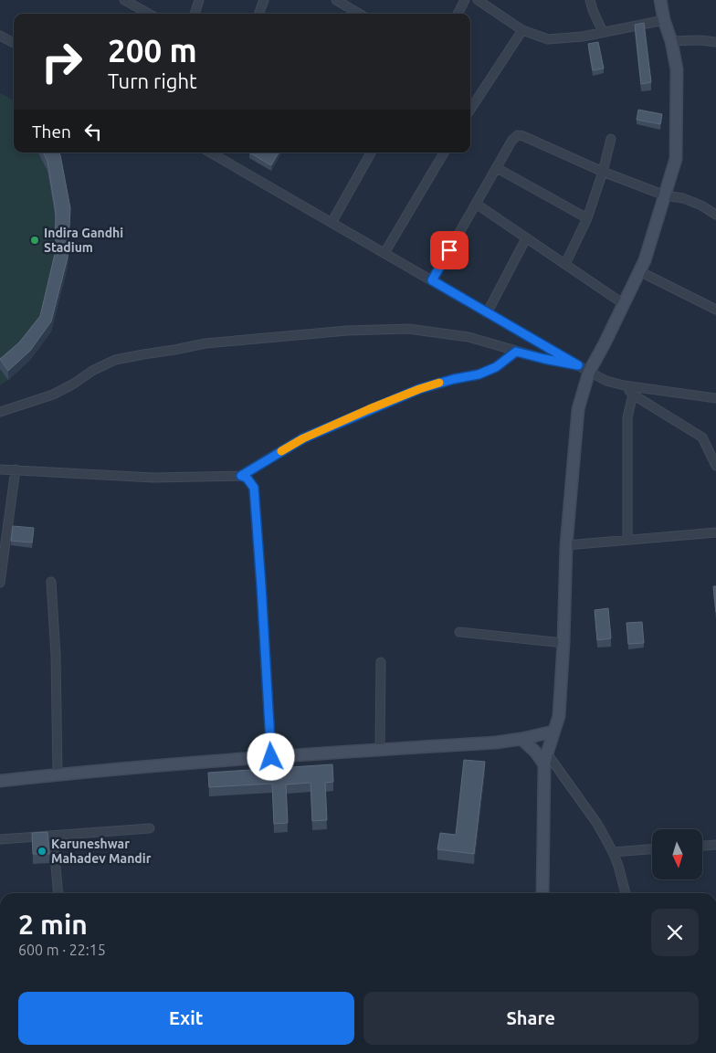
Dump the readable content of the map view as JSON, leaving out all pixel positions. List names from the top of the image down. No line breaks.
{"places":["Indira Gandhi Stadium","Karuneshwar Mahadev Mandir"],"north":"bottom","page":{"turn":["200 m","Turn right"],"then":"Then","heading":["2 min","600 m · 22:15"],"buttons":["Exit","Share"]}}
